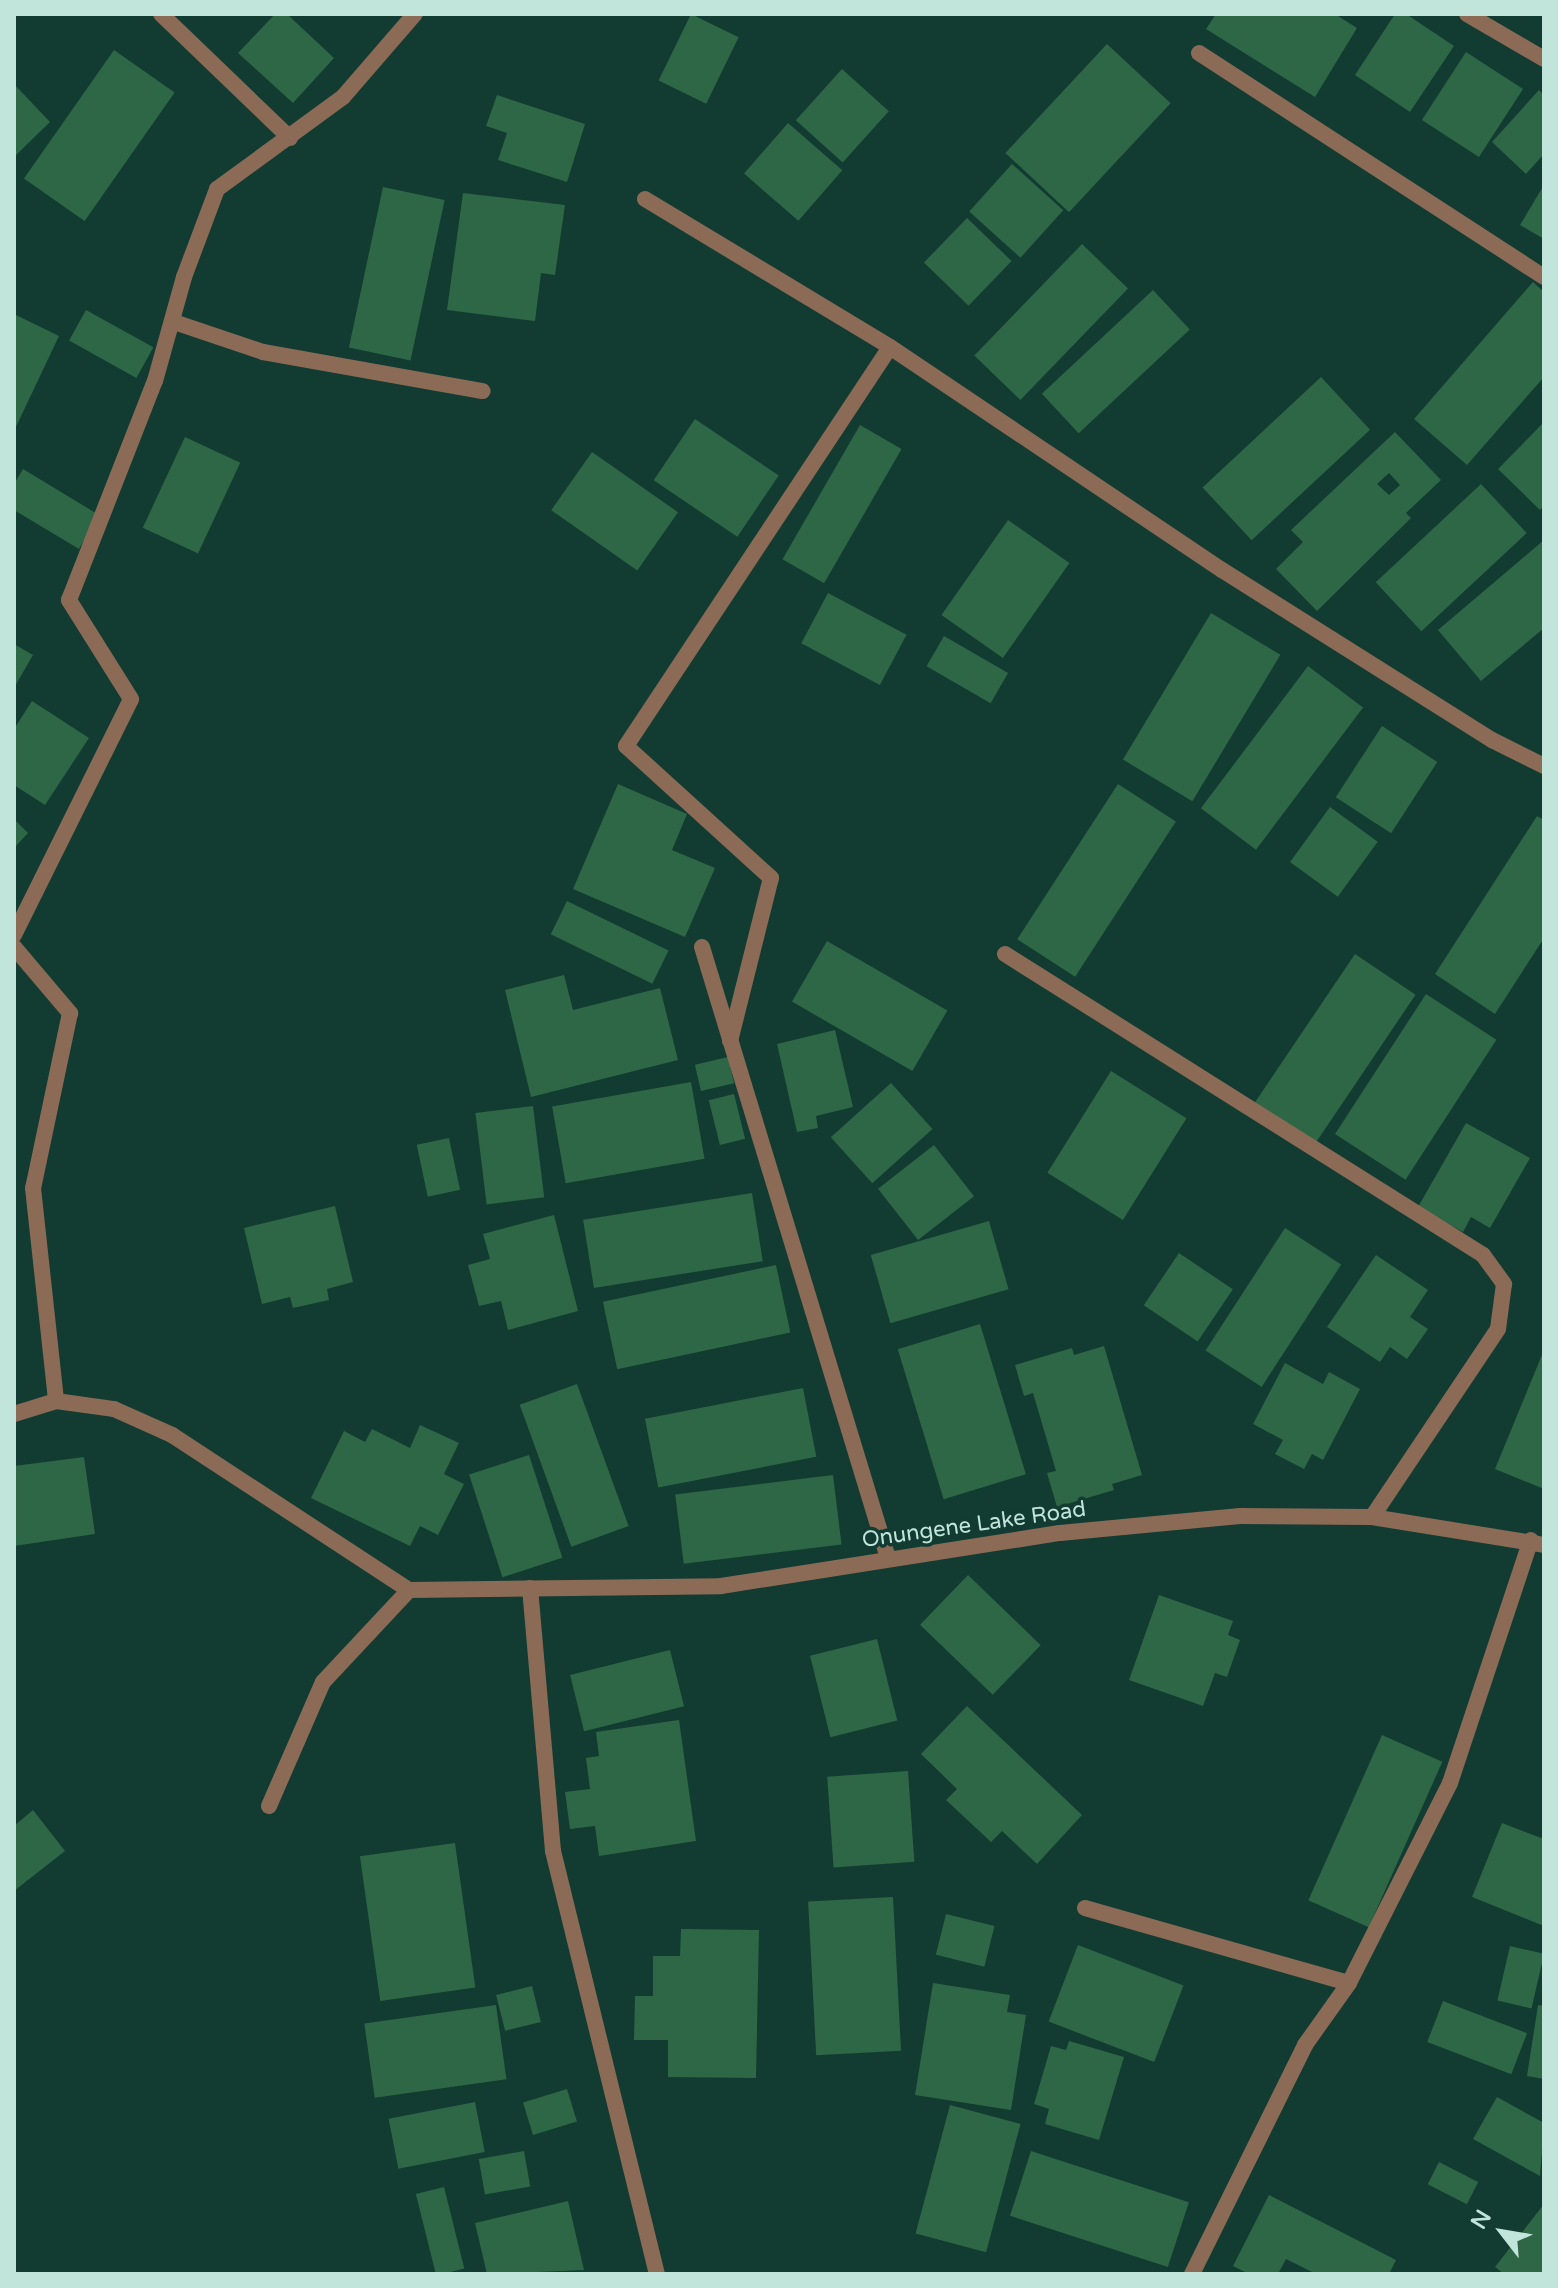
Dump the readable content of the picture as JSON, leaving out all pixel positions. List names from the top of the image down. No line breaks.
{"streets":{"street":["Onungene Lake Road"]},"north":"top left"}
